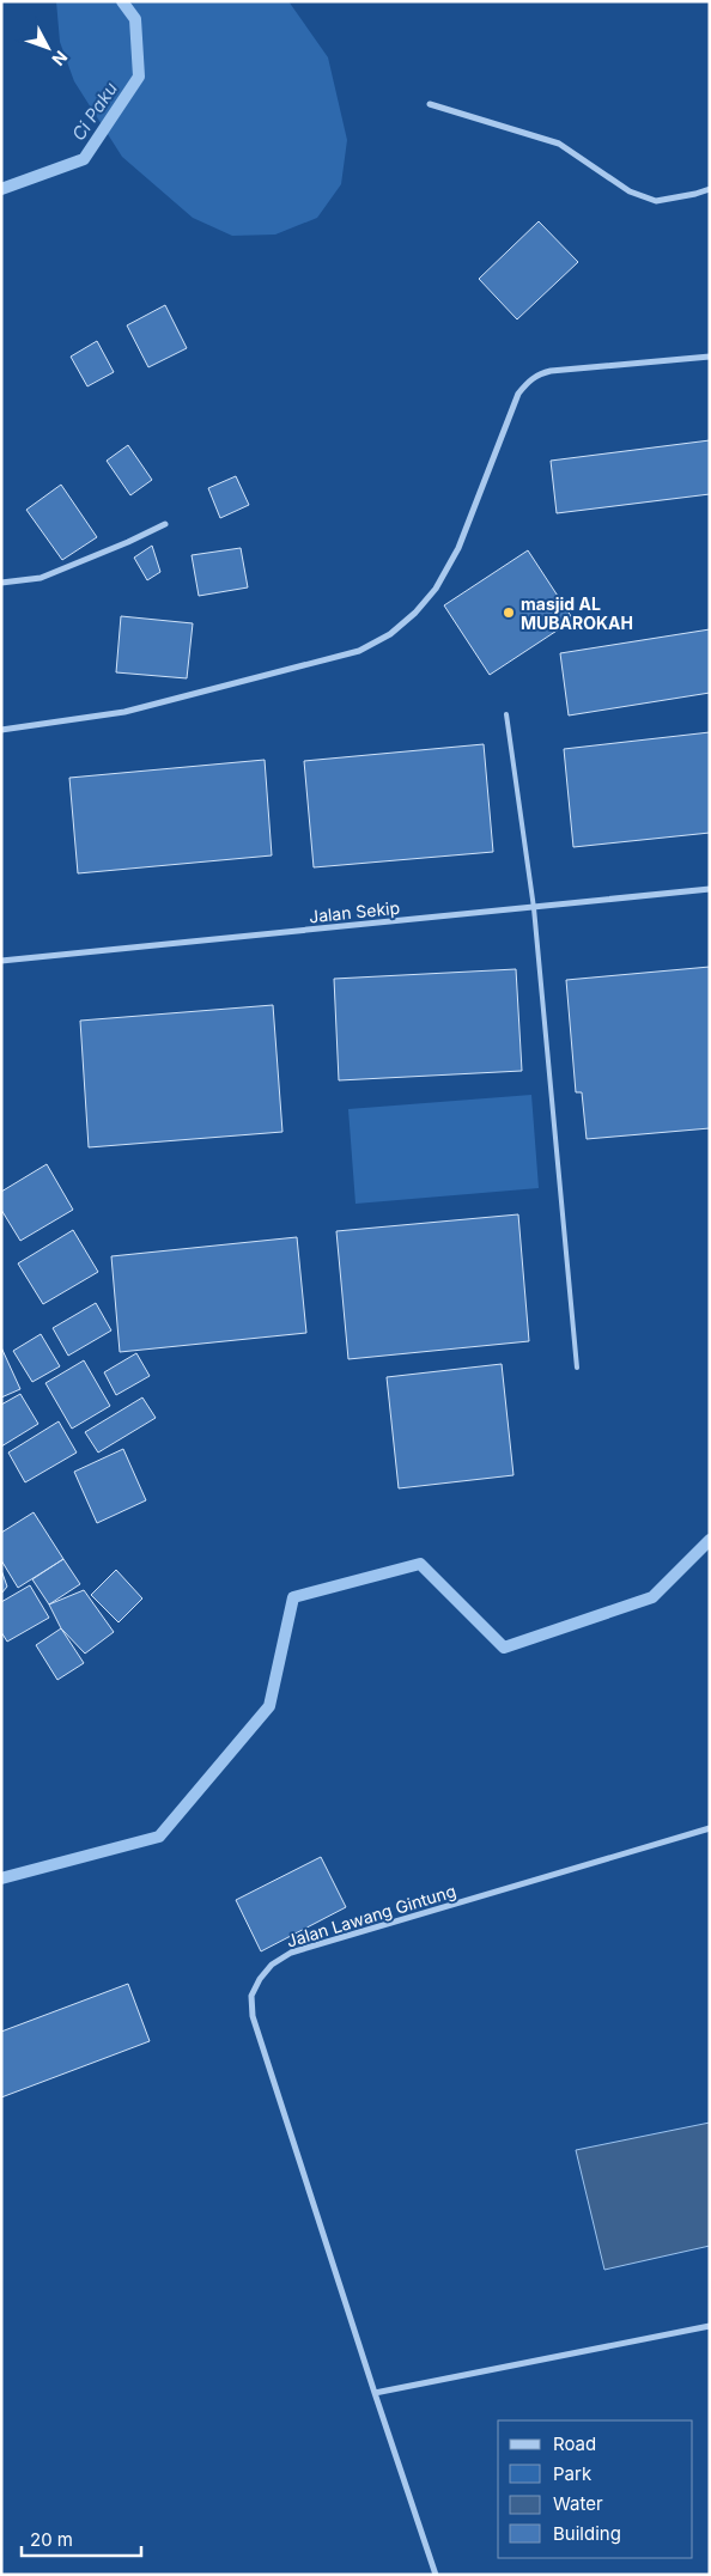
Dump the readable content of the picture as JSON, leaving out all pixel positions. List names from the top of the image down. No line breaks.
{"streets":{"street":["Jalan Sekip","Jalan Lawang Gintung"]},"water":["Ci Paku"],"places":["masjid AL MUBAROKAH"],"legend":["Road","Park","Water","Building"],"scale_bar":"20 m","north":"bottom right"}
